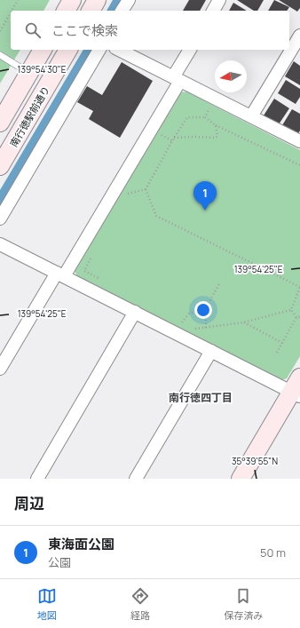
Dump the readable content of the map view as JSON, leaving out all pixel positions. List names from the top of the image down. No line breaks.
{"streets":{"street":["南行徳駅前通り"]},"districts":["南行徳四丁目"],"north":"left","page":{"search":"ここで検索","pins":"1","heading":"周辺","list":[{"mark":"1","name":"東海面公園","note":"公園","value":"50 m"}],"nav":["地図","経路","保存済み"]},"coordinates":["139°54'30\"E","139°54'25\"E","35°39'55\"N"]}
